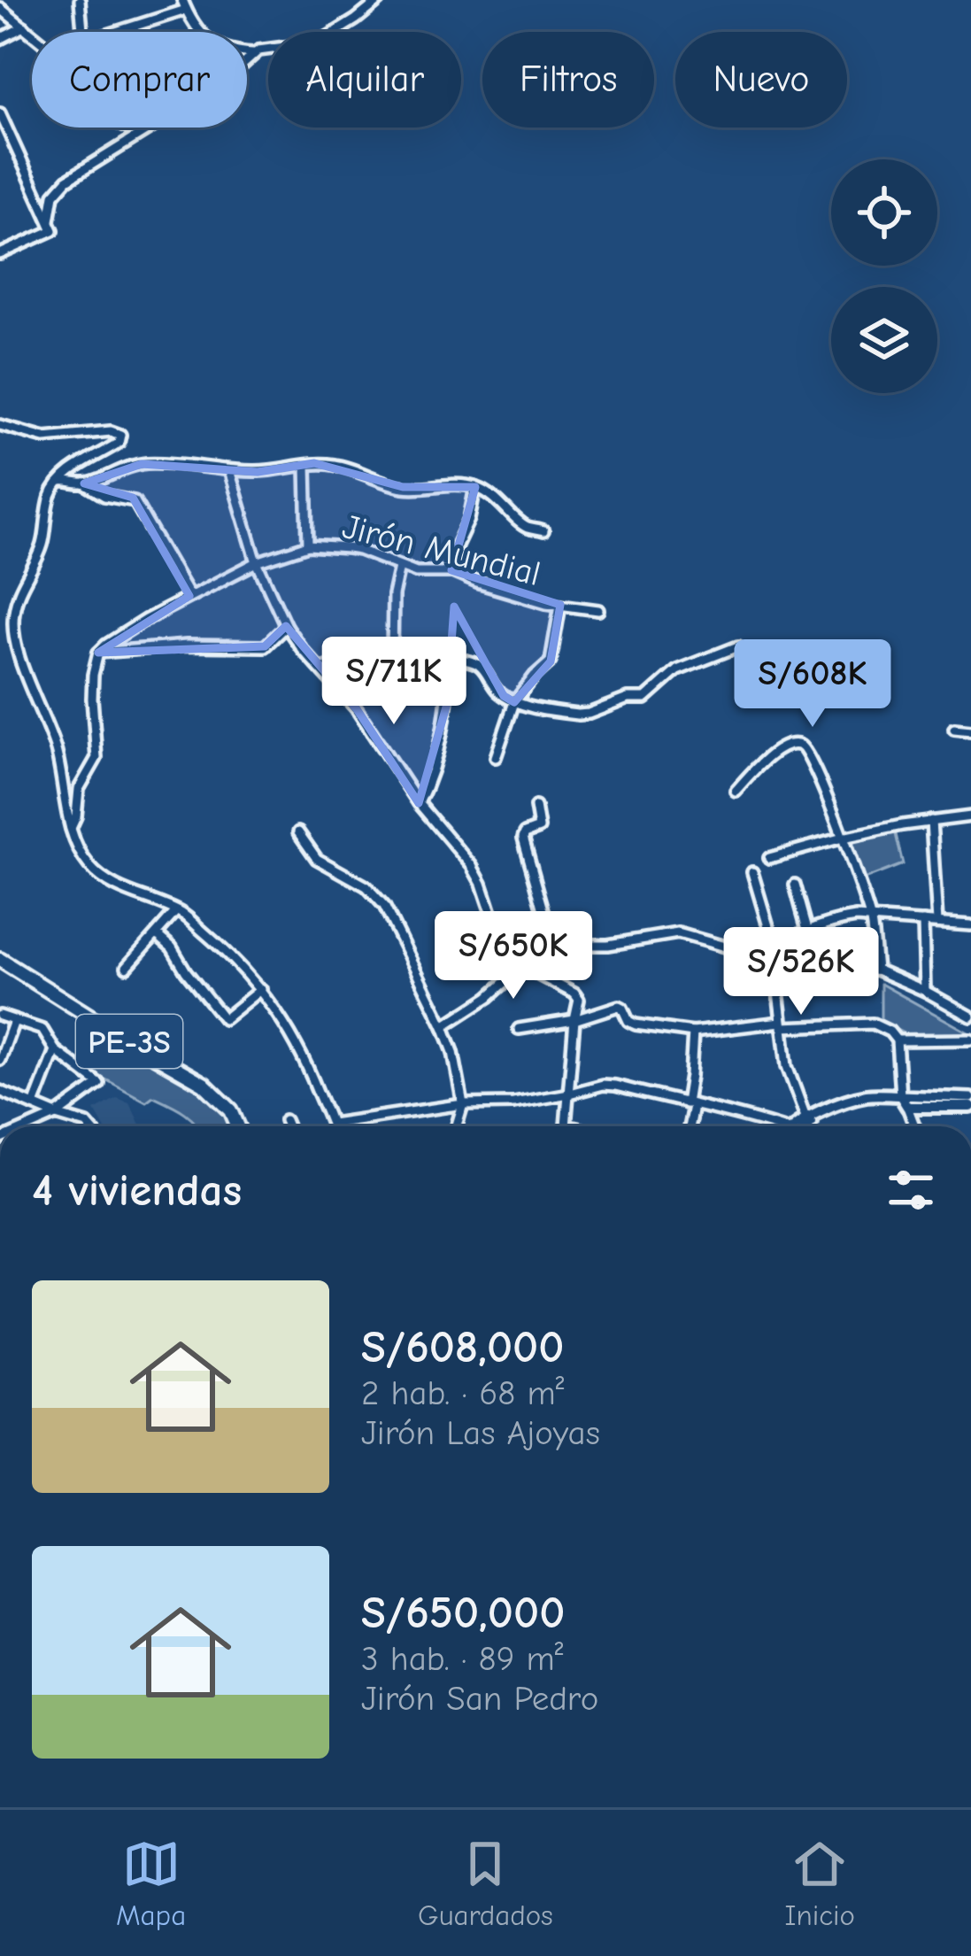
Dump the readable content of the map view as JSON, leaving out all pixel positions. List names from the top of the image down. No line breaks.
{"streets":{"highway":["PE-3S"],"street":["Jirón Mundial"]},"page":{"chip":["Comprar","Alquilar","Filtros","Nuevo"],"price":["S/711K","S/608K","S/650K","S/526K"],"heading":"4 viviendas","list":[{"name":"S/608,000","note":"2 hab. · 68 m² · Jirón Las Ajoyas"},{"name":"S/650,000","note":"3 hab. · 89 m² · Jirón San Pedro"}],"tabs":["Mapa","Guardados","Inicio"]}}
